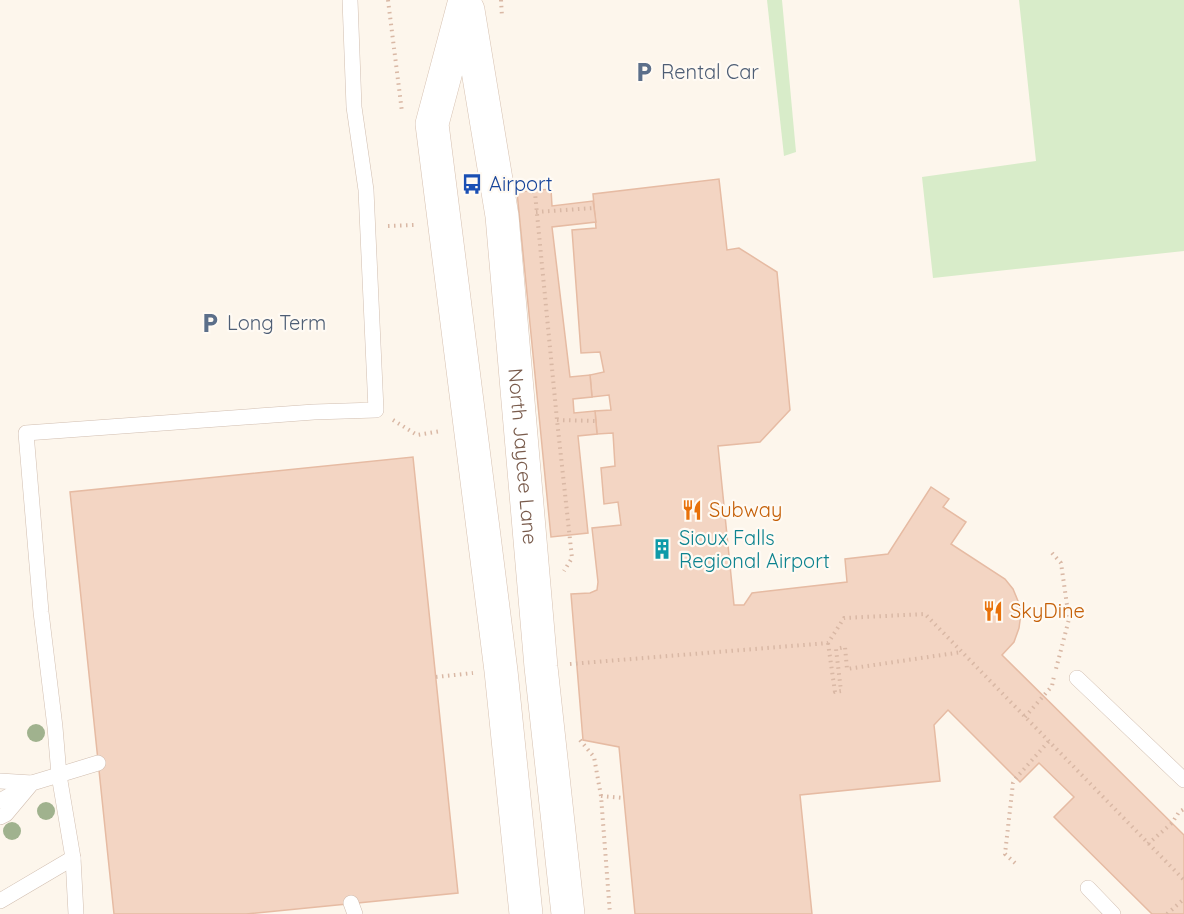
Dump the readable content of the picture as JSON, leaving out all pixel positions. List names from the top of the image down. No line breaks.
{"streets":{"main road":["North Jaycee Lane"]},"places":{"parking":["Rental Car","Long Term"],"bus stop":["Airport"],"restaurant":["Subway","SkyDine"],"building":["Sioux Falls Regional Airport"]}}
